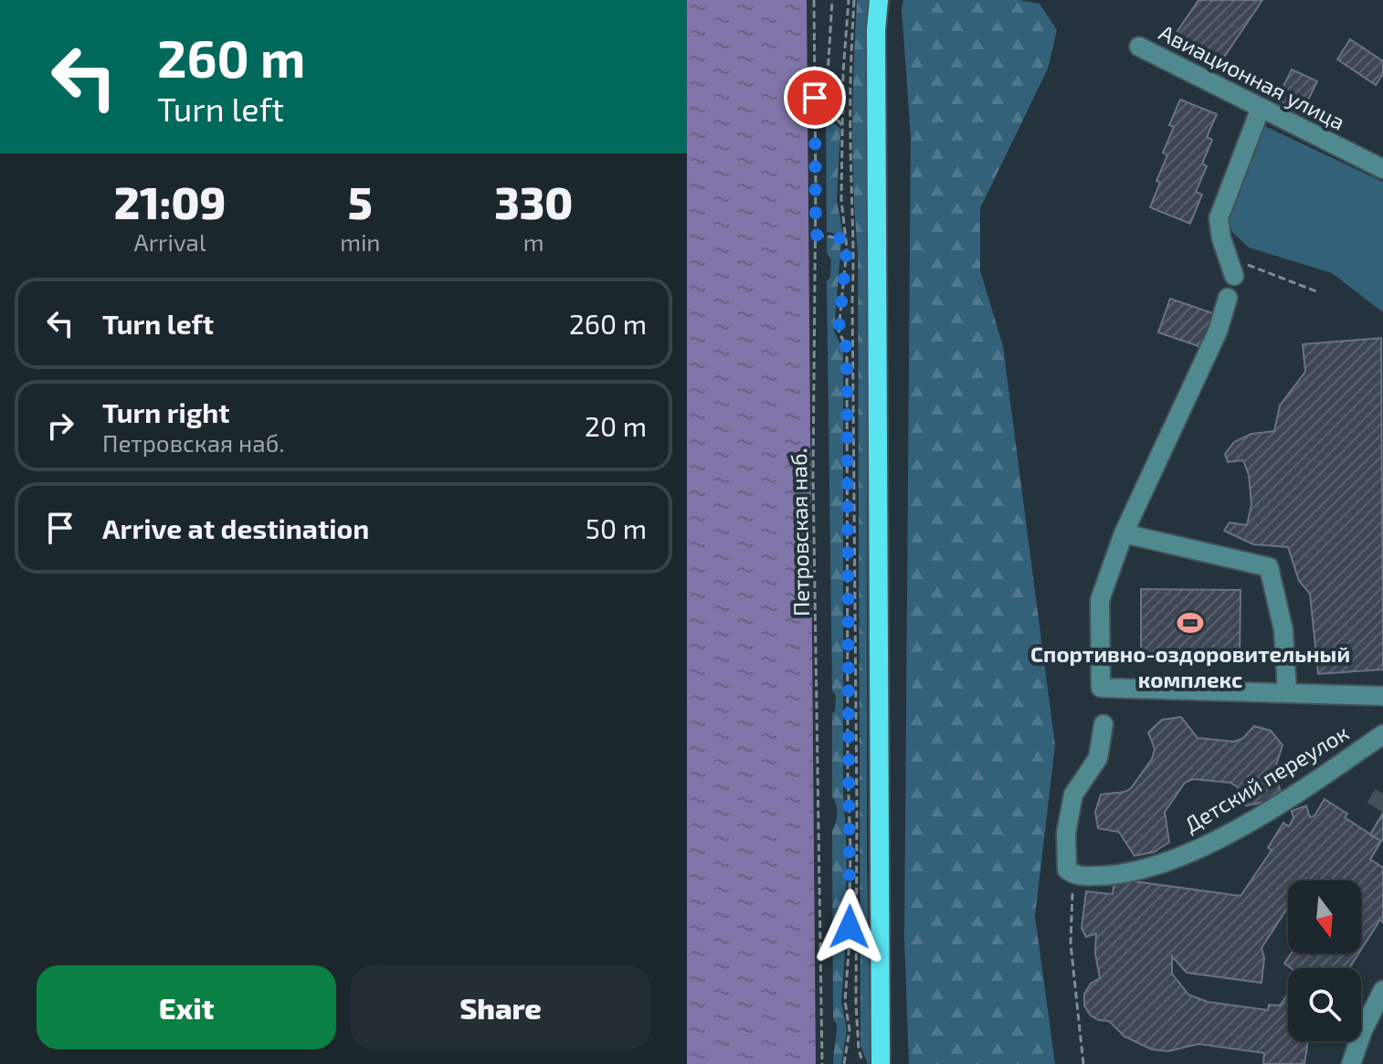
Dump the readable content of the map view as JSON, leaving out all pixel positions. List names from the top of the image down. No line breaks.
{"streets":{"street":["Авиационная улица","Детский переулок"],"path":["Петровская наб."]},"places":{"sports":["Спортивно-оздоровительный комплекс"]},"north":"bottom","page":{"turn":["260 m","Turn left"],"eta":["21:09","Arrival","5","min","330","m"],"list":[{"name":"Turn left","value":"260 m"},{"name":"Turn right","note":"Петровская наб.","value":"20 m"},{"name":"Arrive at destination","value":"50 m"}],"buttons":["Exit","Share"]}}
